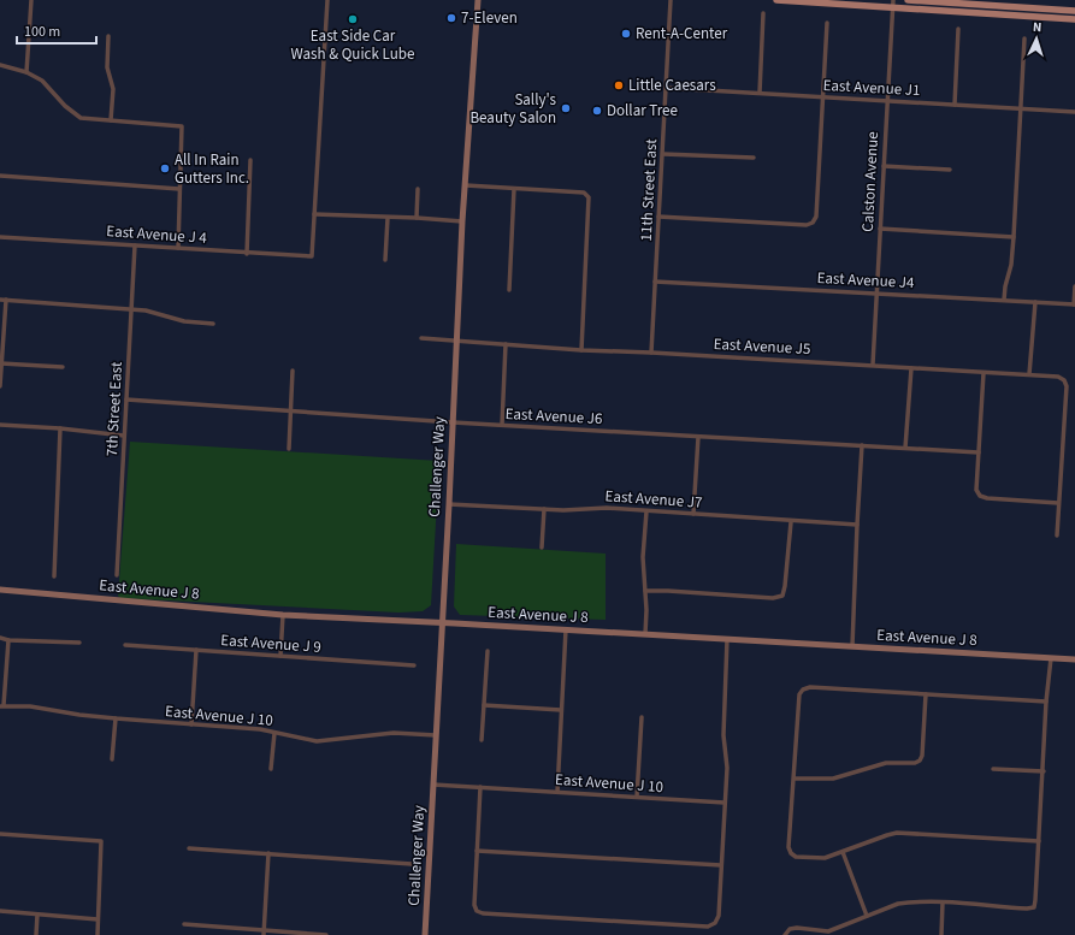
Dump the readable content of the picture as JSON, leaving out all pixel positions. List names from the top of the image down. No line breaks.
{"streets":{"street":["East Avenue J1","Calston Avenue","11th Street East","East Avenue J 4","East Avenue J4","East Avenue J5","7th Street East","East Avenue J6","Challenger Way","East Avenue J7","East Avenue J 8","East Avenue J 9","East Avenue J 10"]},"crossings":[["East Avenue J1","Calston Avenue"],["East Avenue J1","11th Street East"],["Calston Avenue","East Avenue J4"],["Calston Avenue","East Avenue J5"],["11th Street East","East Avenue J4"],["11th Street East","East Avenue J5"],["East Avenue J 4","7th Street East"],["East Avenue J5","Challenger Way"],["7th Street East","East Avenue J6"],["East Avenue J6","Challenger Way"],["Challenger Way","East Avenue J7"],["Challenger Way","East Avenue J 8"],["Challenger Way","East Avenue J 10"]],"places":["7-Eleven","East Side Car Wash & Quick Lube","Rent-A-Center","Little Caesars","Sally's Beauty Salon","Dollar Tree","All In Rain Gutters Inc."],"scale_bar":"100 m","north":"top"}
